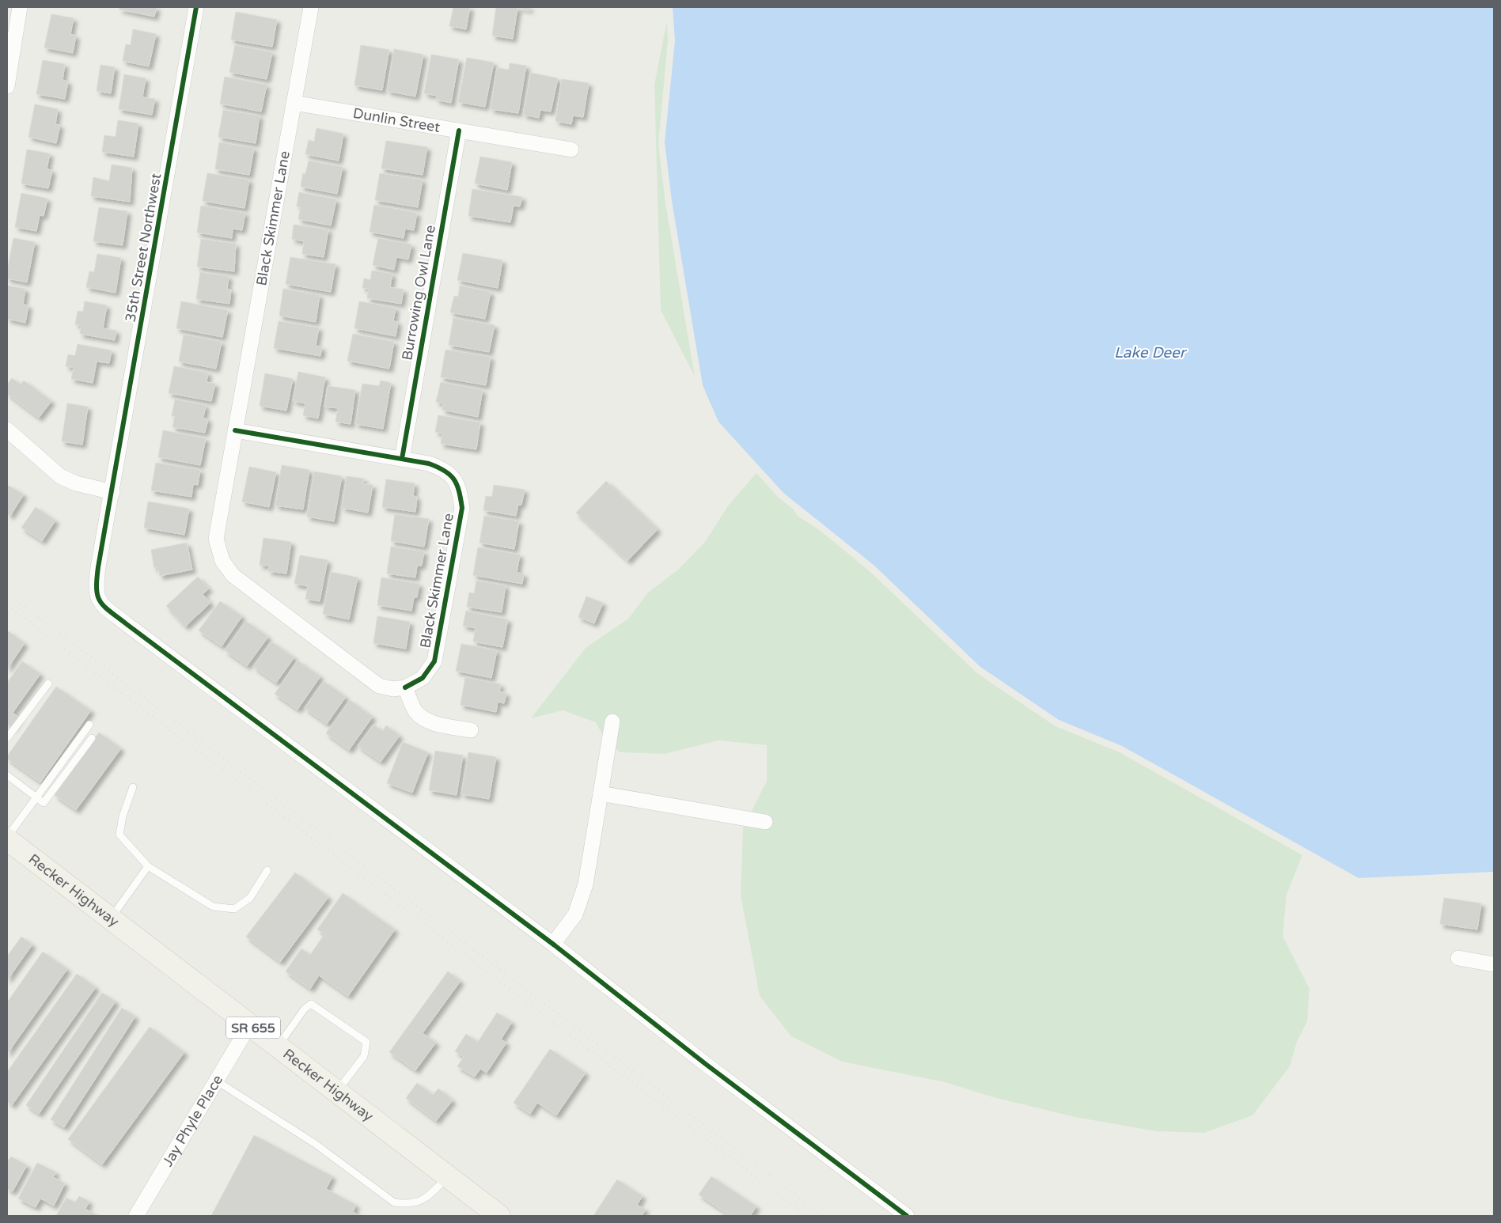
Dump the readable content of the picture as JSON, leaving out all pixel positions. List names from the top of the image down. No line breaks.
{"streets":{"main road":["Recker Highway","SR 655"],"street":["Dunlin Street","Black Skimmer Lane","35th Street Northwest","Burrowing Owl Lane","Jay Phyle Place"]},"crossings":[["Dunlin Street","Black Skimmer Lane"],["Dunlin Street","Burrowing Owl Lane"],["Black Skimmer Lane","Burrowing Owl Lane"],["Recker Highway","Jay Phyle Place"]],"water":["Lake Deer"]}
